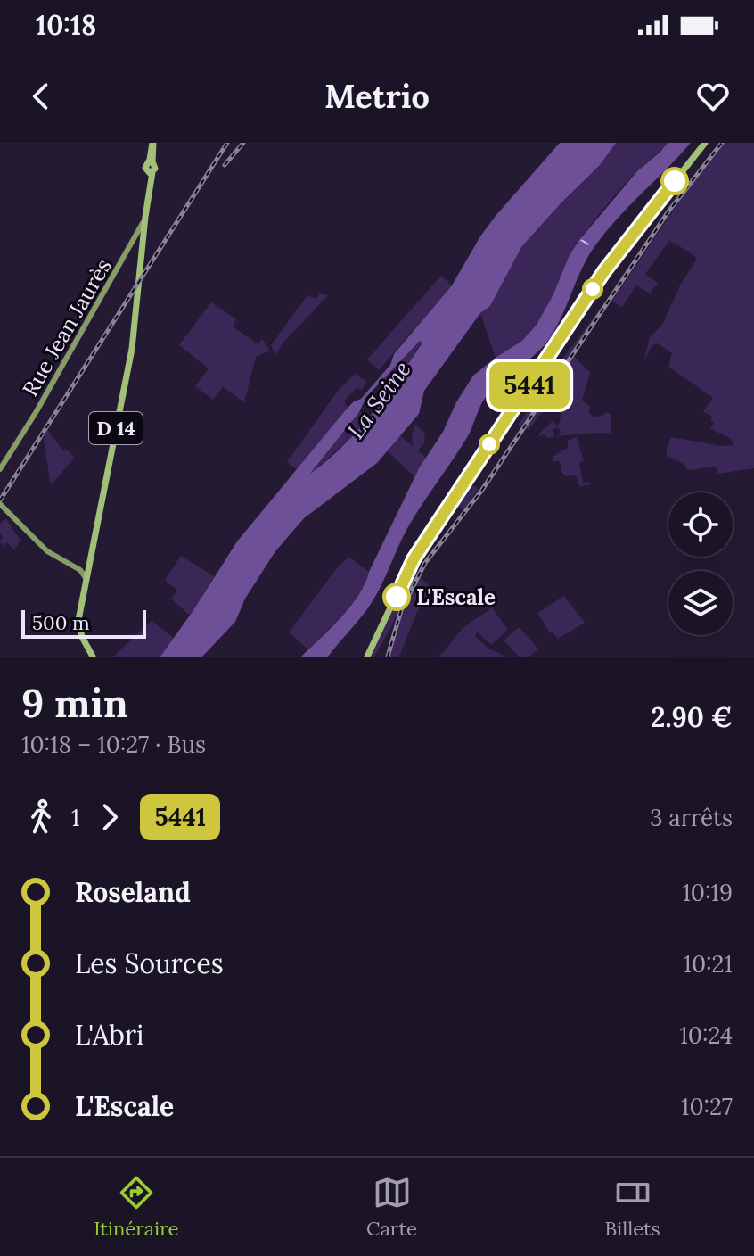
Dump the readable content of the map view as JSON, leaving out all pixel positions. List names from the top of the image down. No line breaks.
{"streets":{"main road":["Rue Jean Jaurès","D 14"]},"crossings":[["Rue Jean Jaurès","D 14"]],"water":["La Seine"],"places":["L'Escale"],"lines":["bus line 5441"],"scale_bar":"500 m","page":{"status":"10:18","header":"Metrio","on_map":"5441","scale":"500 m","heading":["9 min","10:18 – 10:27 · Bus","2.90 €"],"legs":["1","5441","3 arrêts"],"list":[{"name":"Roseland","value":"10:19"},{"name":"Les Sources","value":"10:21"},{"name":"L'Abri","value":"10:24"},{"name":"L'Escale","value":"10:27"}],"tabs":["Itinéraire","Carte","Billets"]}}
